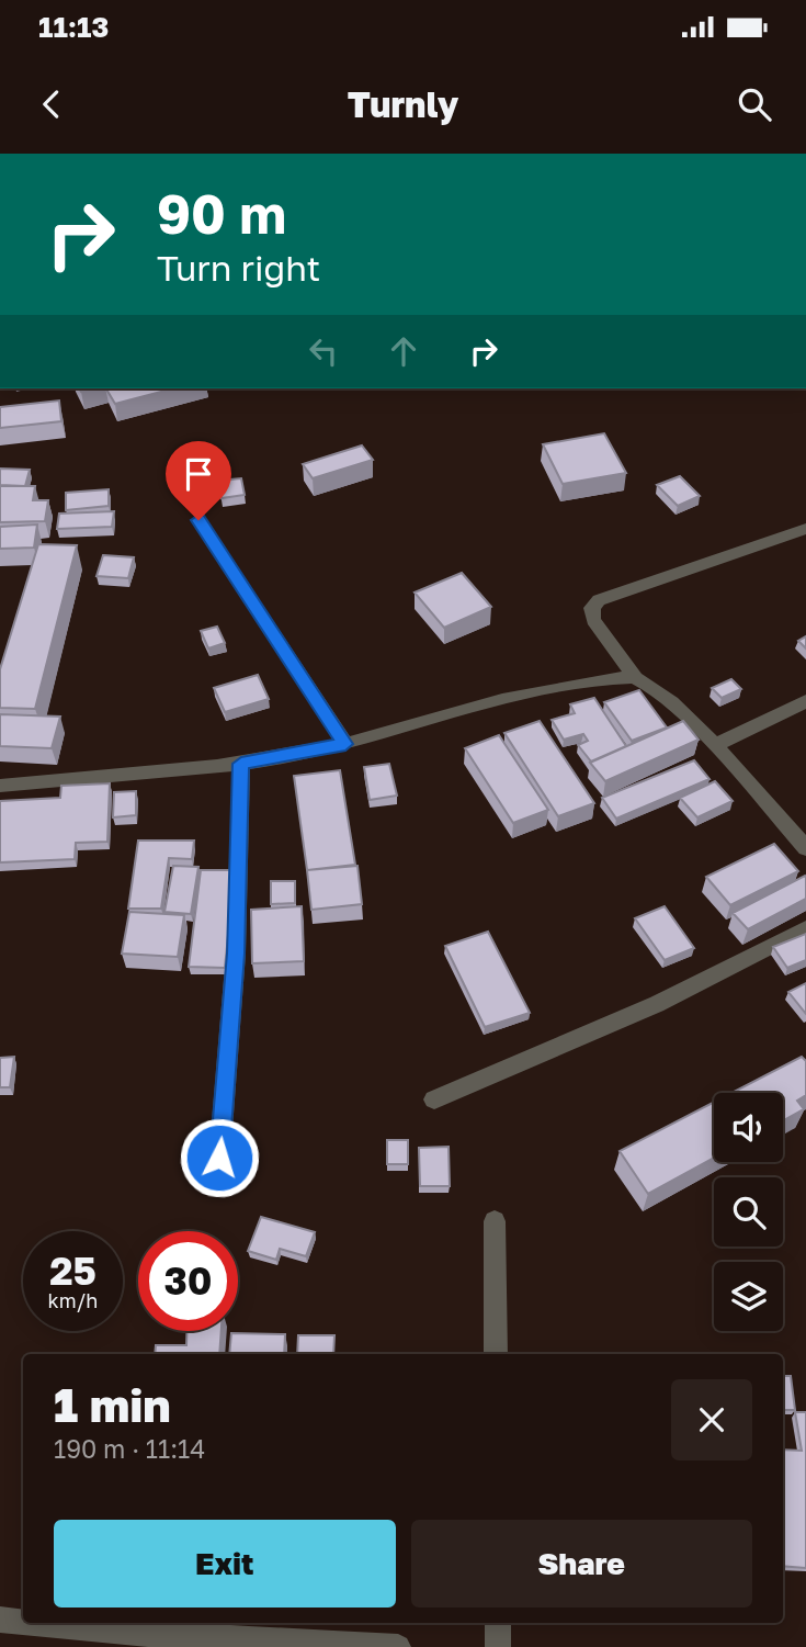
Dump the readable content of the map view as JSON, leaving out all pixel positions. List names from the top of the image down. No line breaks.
{"page":{"status":"11:13","header":"Turnly","turn":["90 m","Turn right"],"speed":"25 km/h","limit":"30","heading":["1 min","190 m · 11:14"],"buttons":["Exit","Share"]}}
